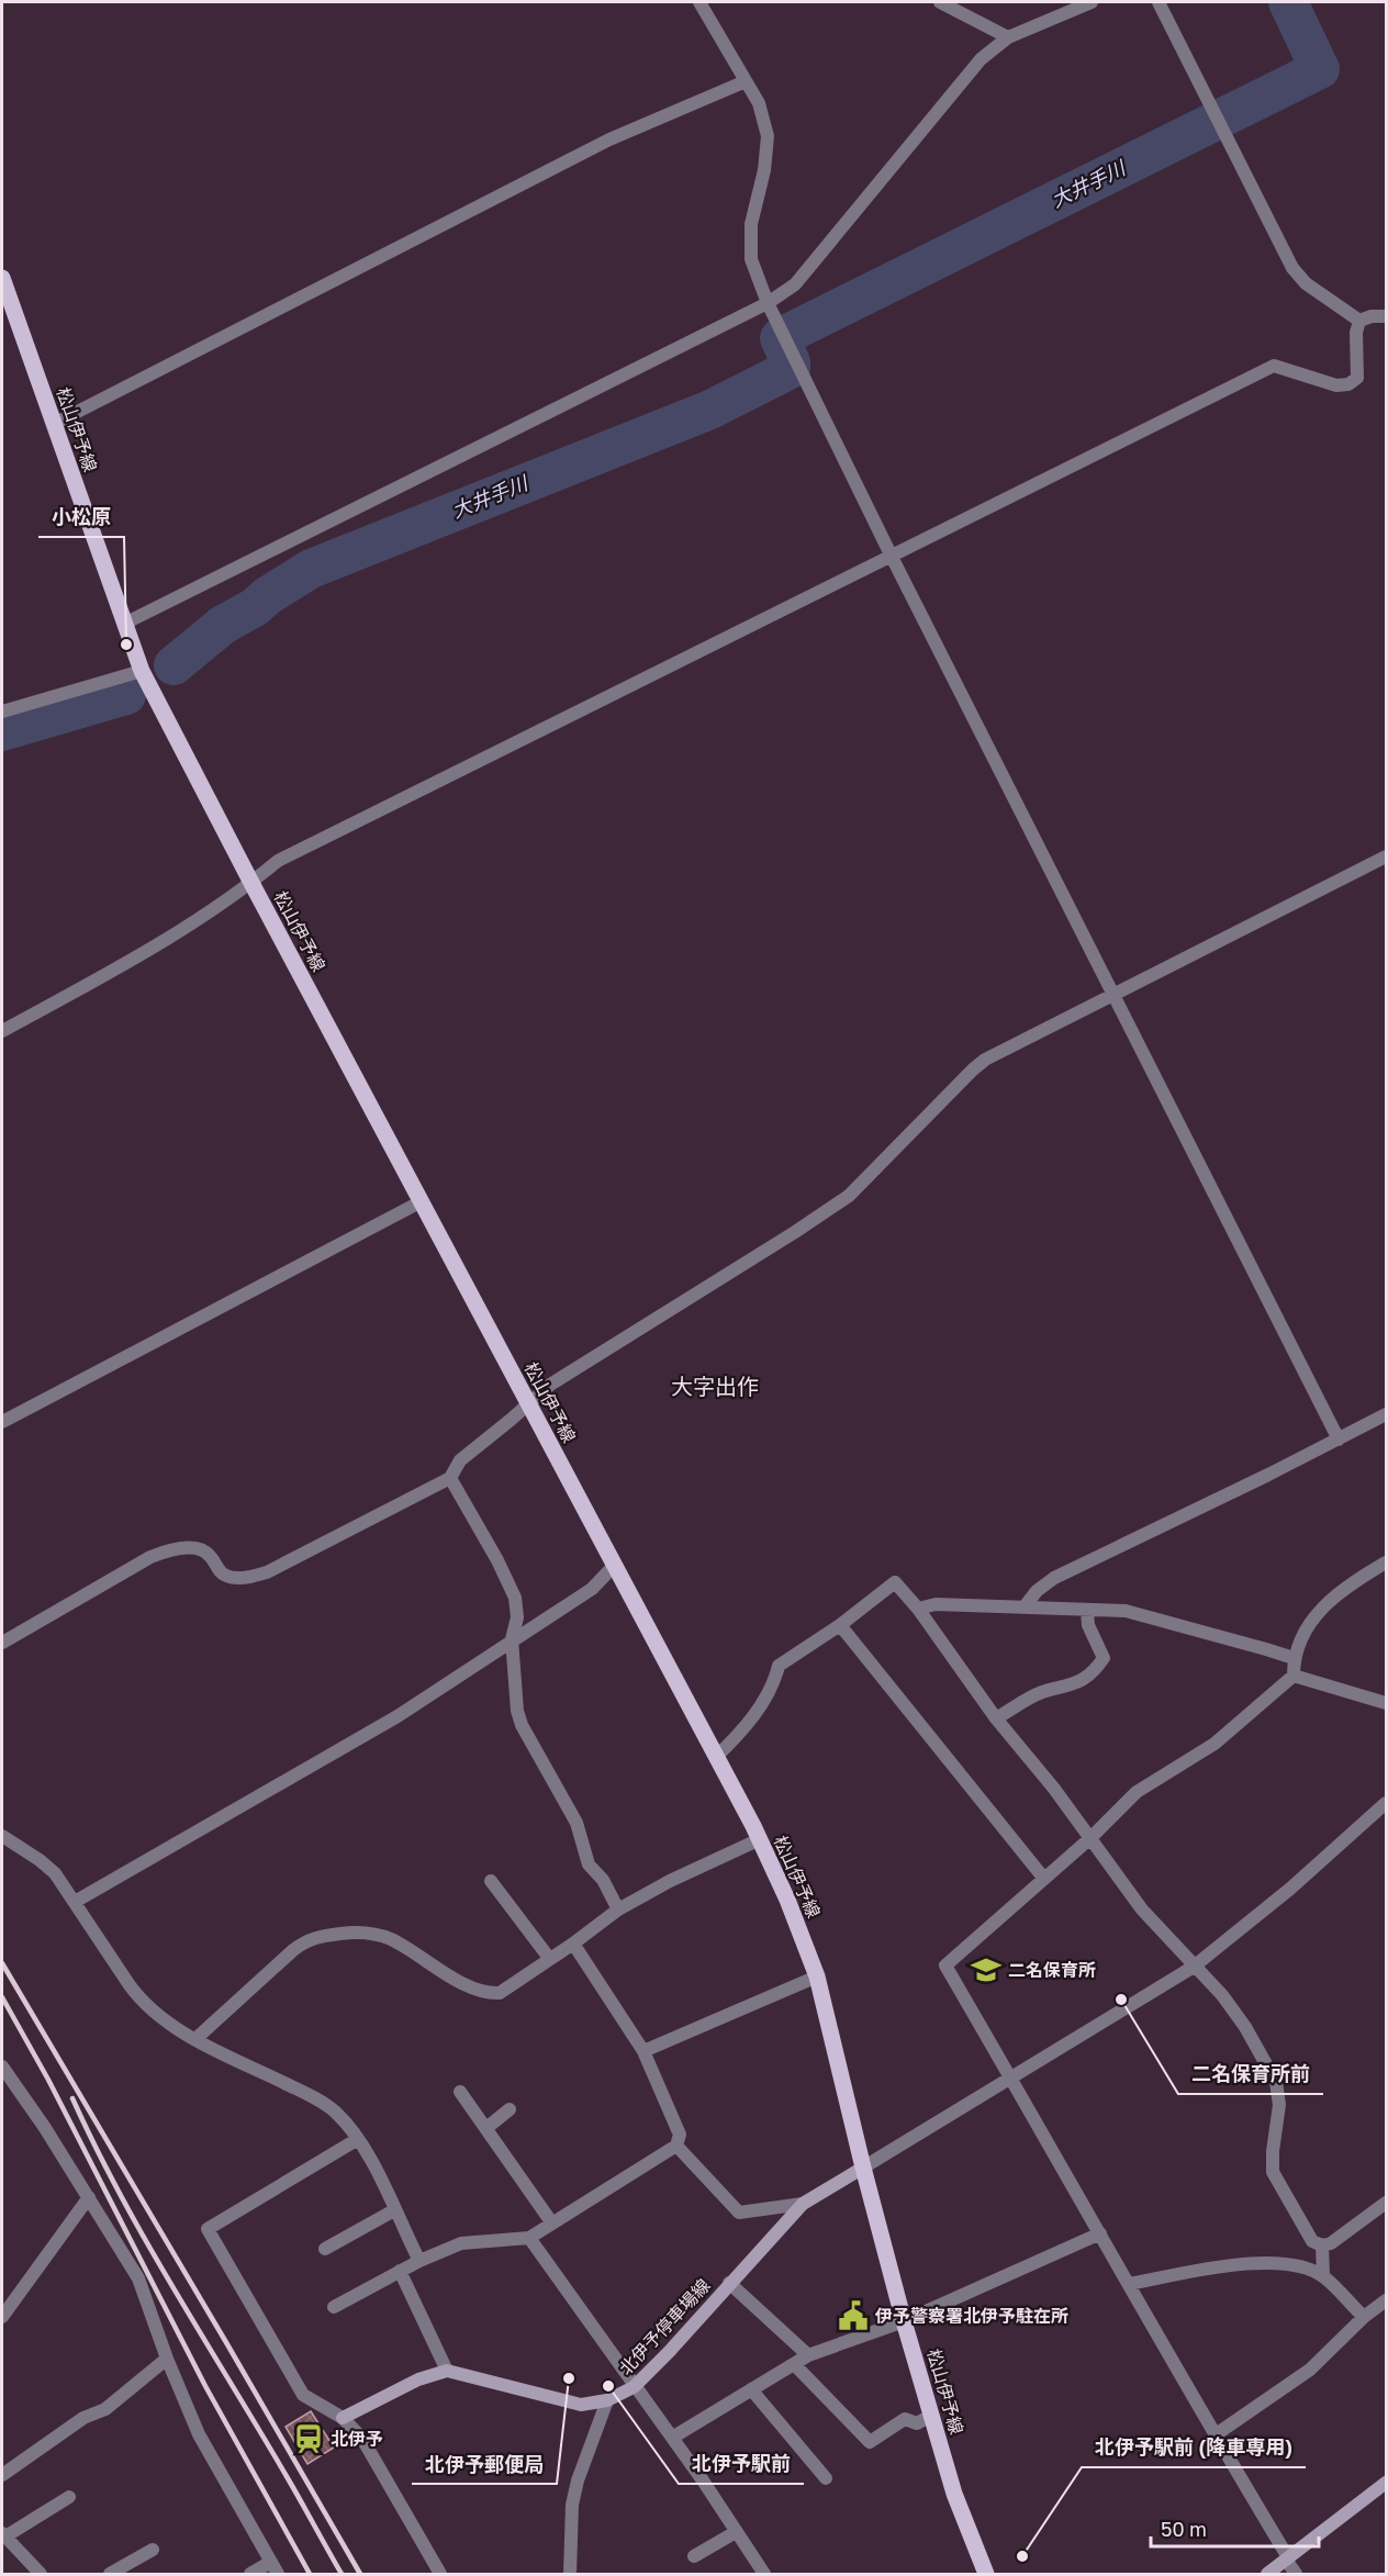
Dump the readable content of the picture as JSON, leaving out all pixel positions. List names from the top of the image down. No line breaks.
{"streets":{"main road":["松山伊予線","北伊予停車場線"]},"crossings":[["松山伊予線","北伊予停車場線"]],"districts":["大字出作"],"water":["大井手川"],"places":{"other":["小松原","二名保育所前","北伊予郵便局","北伊予駅前","北伊予駅前 (降車専用)"],"school or university":["二名保育所"],"public building":["伊予警察署北伊予駐在所"],"station":["北伊予"]},"scale_bar":"50 m"}
